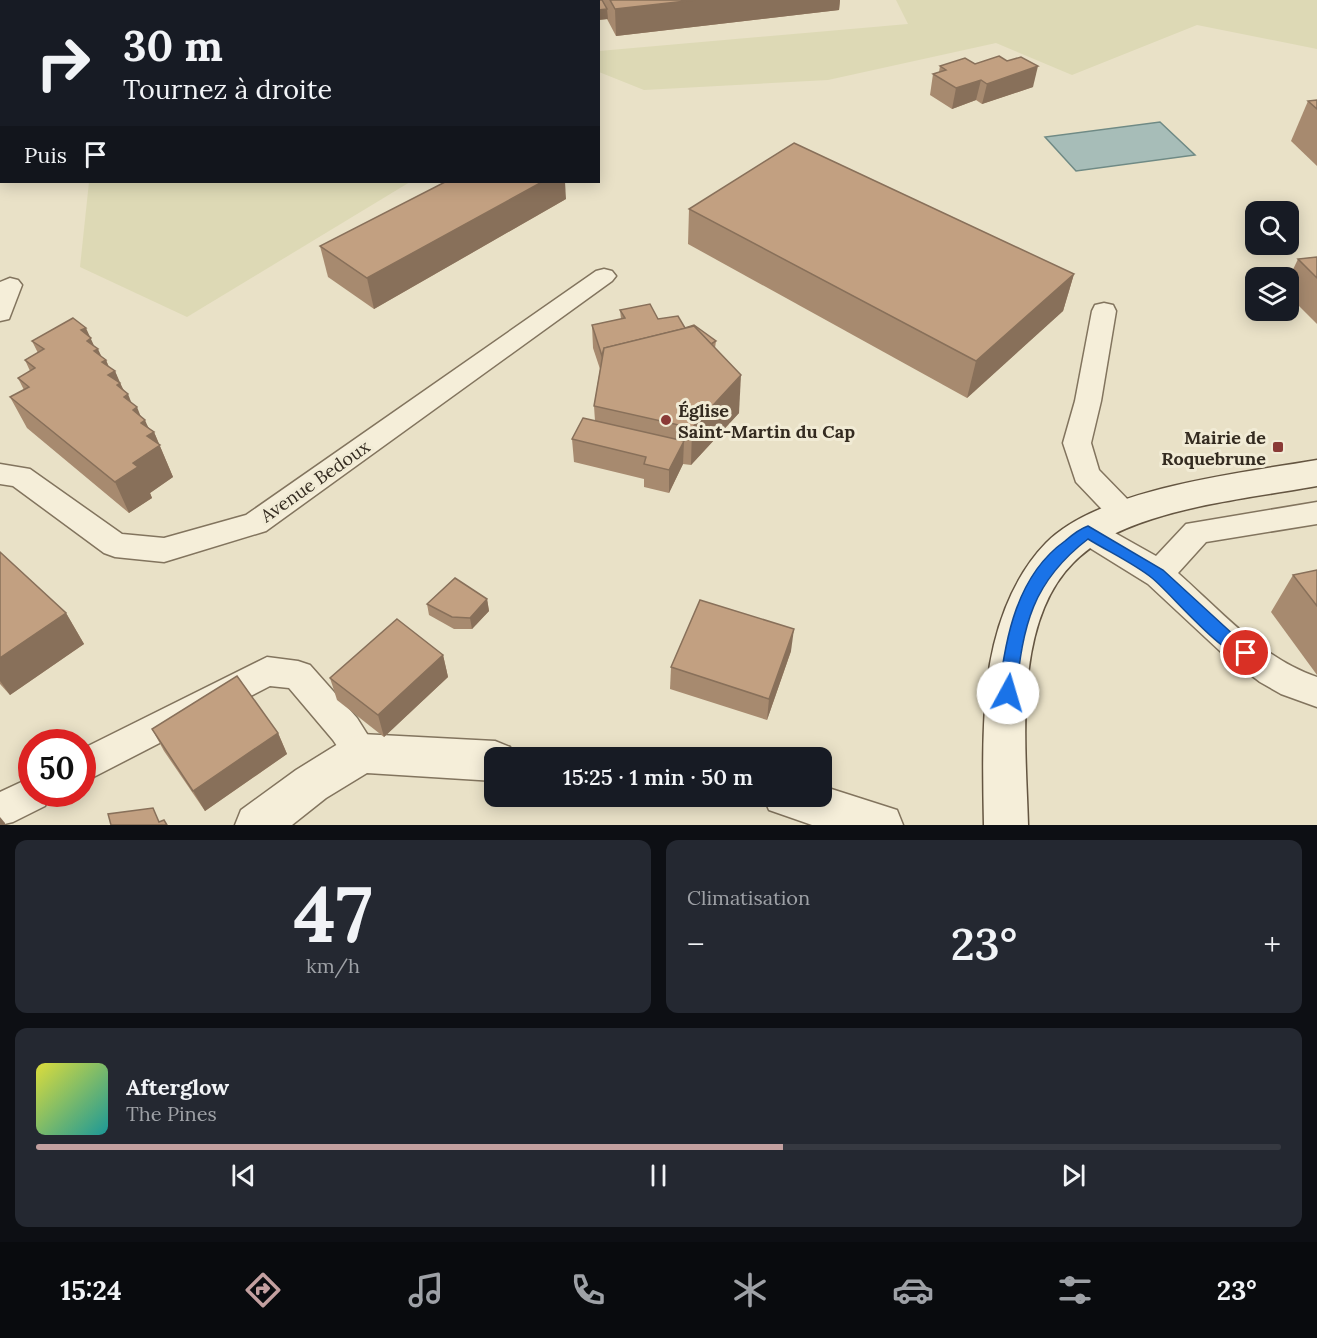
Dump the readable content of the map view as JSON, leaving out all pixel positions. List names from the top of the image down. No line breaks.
{"streets":{"lane":["Avenue Bedoux"]},"places":{"other":["Église Saint-Martin du Cap"],"transit":["Mairie de Roquebrune"]},"page":{"turn":["30 m","Tournez à droite"],"then":"Puis","limit":"50","trip":"15:25 · 1 min · 50 m","tile":[["47","km/h"],"Climatisation"],"heat":["−","23°","+"],"song":["Afterglow","The Pines"],"tabs":["15:24","23°"]}}
